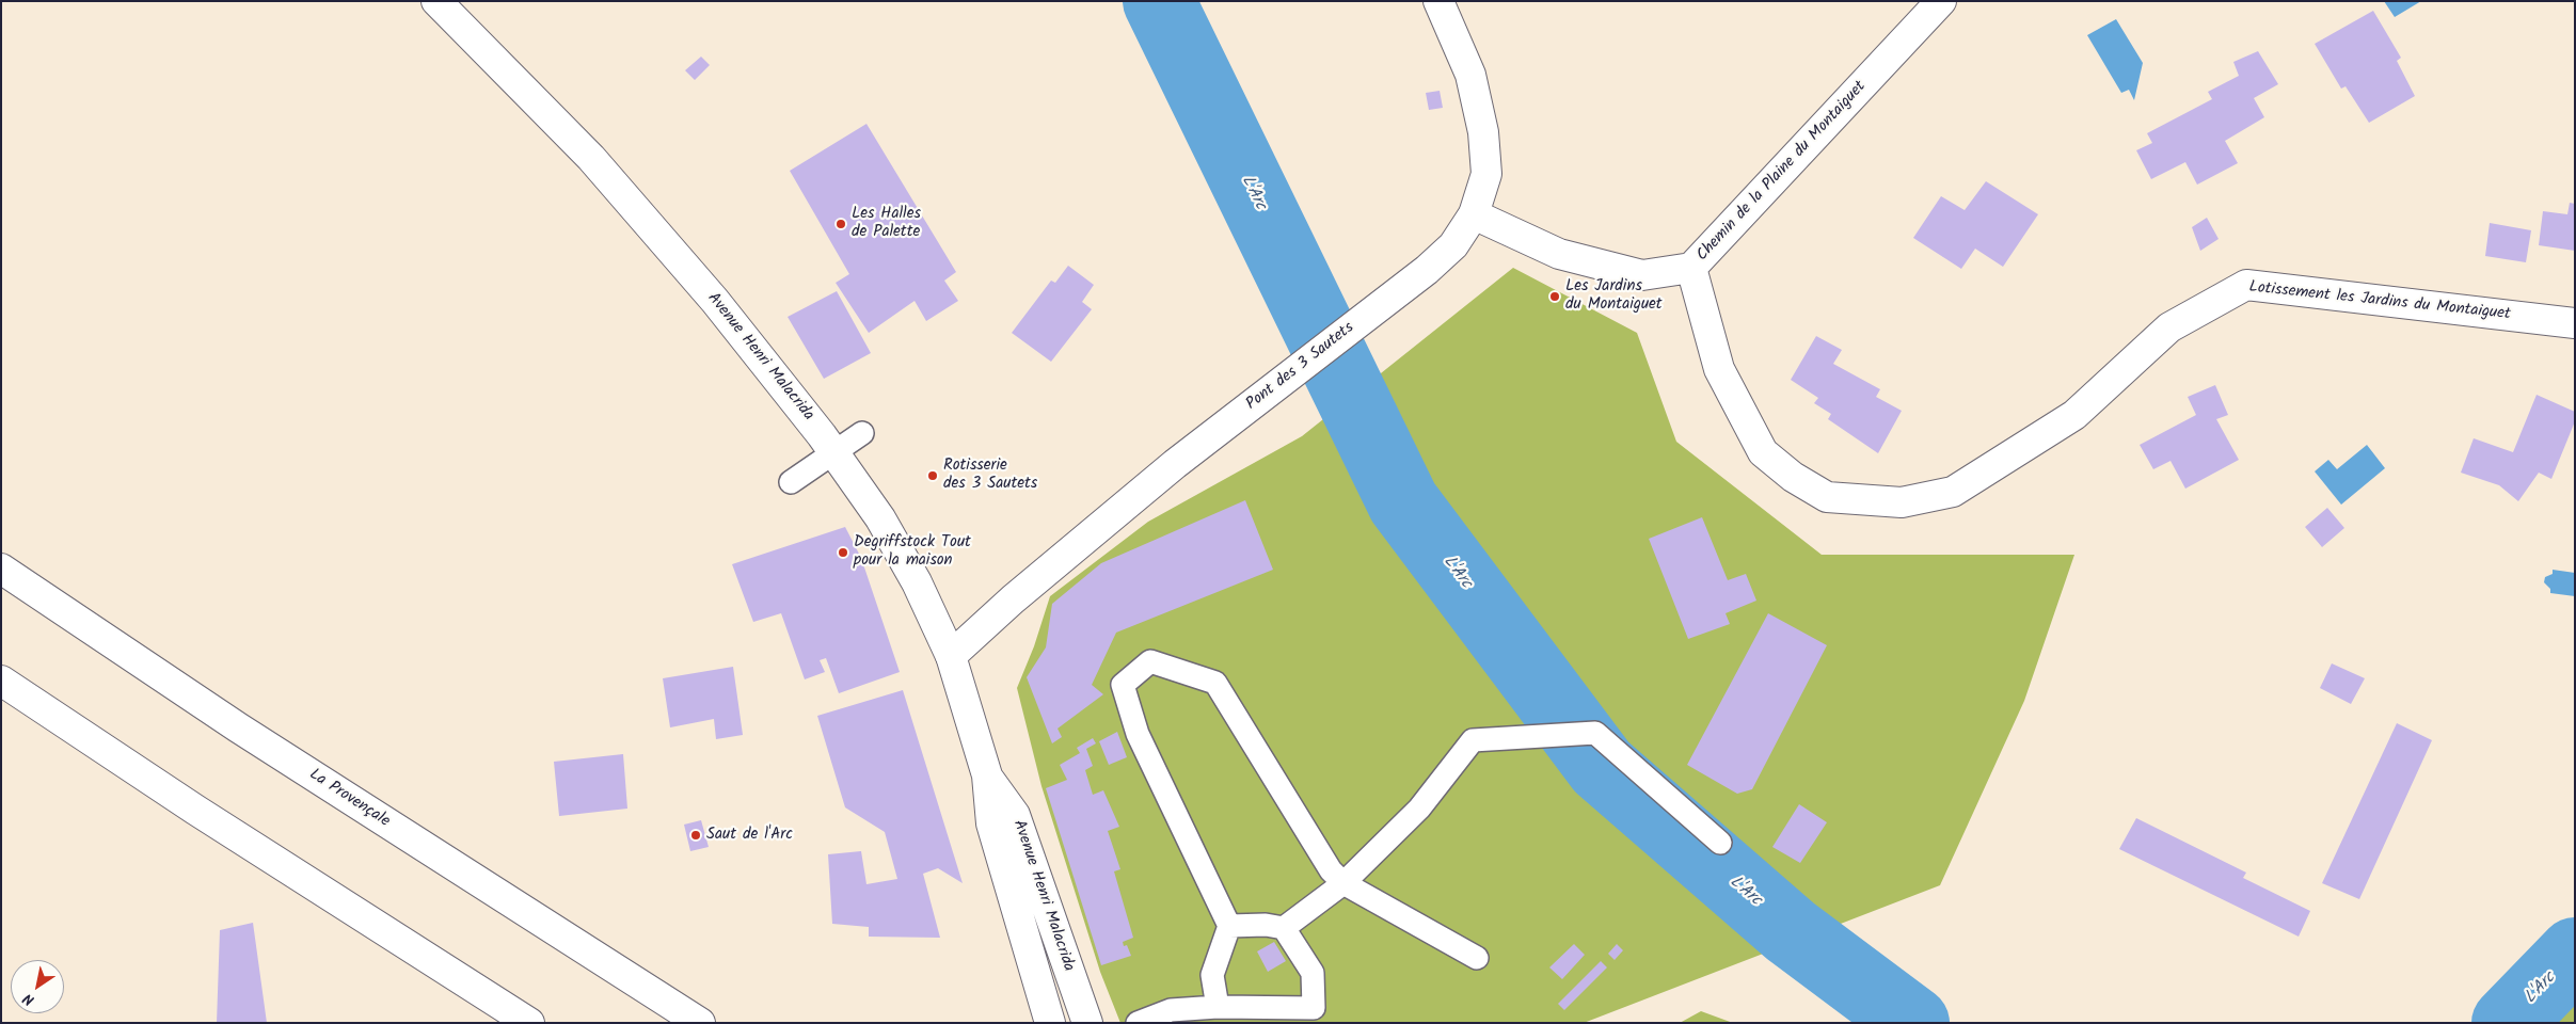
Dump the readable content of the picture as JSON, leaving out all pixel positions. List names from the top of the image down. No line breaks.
{"streets":{"main road":["Chemin de la Plaine du Montaiguet","Lotissement les Jardins du Montaiguet","Avenue Henri Malacrida","Pont des 3 Sautets","La Provençale"]},"crossings":[["Chemin de la Plaine du Montaiguet","Lotissement les Jardins du Montaiguet"],["Chemin de la Plaine du Montaiguet","Pont des 3 Sautets"],["Avenue Henri Malacrida","Pont des 3 Sautets"]],"water":["L'Arc"],"places":["Les Halles de Palette","Les Jardins du Montaiguet","Rotisserie des 3 Sautets","Degriffstock Tout pour la maison","Saut de l'Arc"],"north":"bottom left"}
